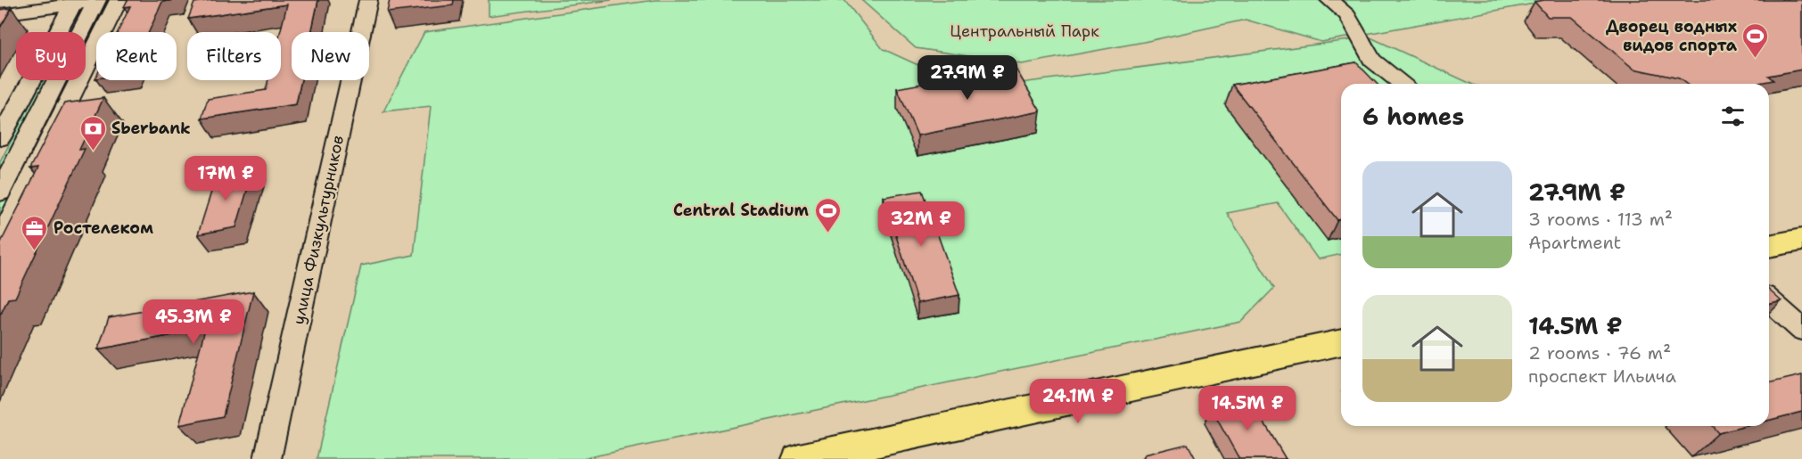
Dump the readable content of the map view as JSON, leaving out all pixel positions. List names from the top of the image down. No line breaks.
{"streets":{"street":["улица Физкультурников"]},"parks":["Центральный Парк"],"places":{"sports":["Дворец водных видов спорта","Central Stadium"],"bank":["Sberbank"],"office":["Ростелеком"]},"page":{"chip":["Buy","Rent","Filters","New"],"price":["27.9M ₽","17M ₽","32M ₽","45.3M ₽","24.1M ₽","14.5M ₽"],"heading":"6 homes","list":[{"name":"27.9M ₽","note":"3 rooms · 113 m² · Apartment"},{"name":"14.5M ₽","note":"2 rooms · 76 m² · проспект Ильича"}]}}
